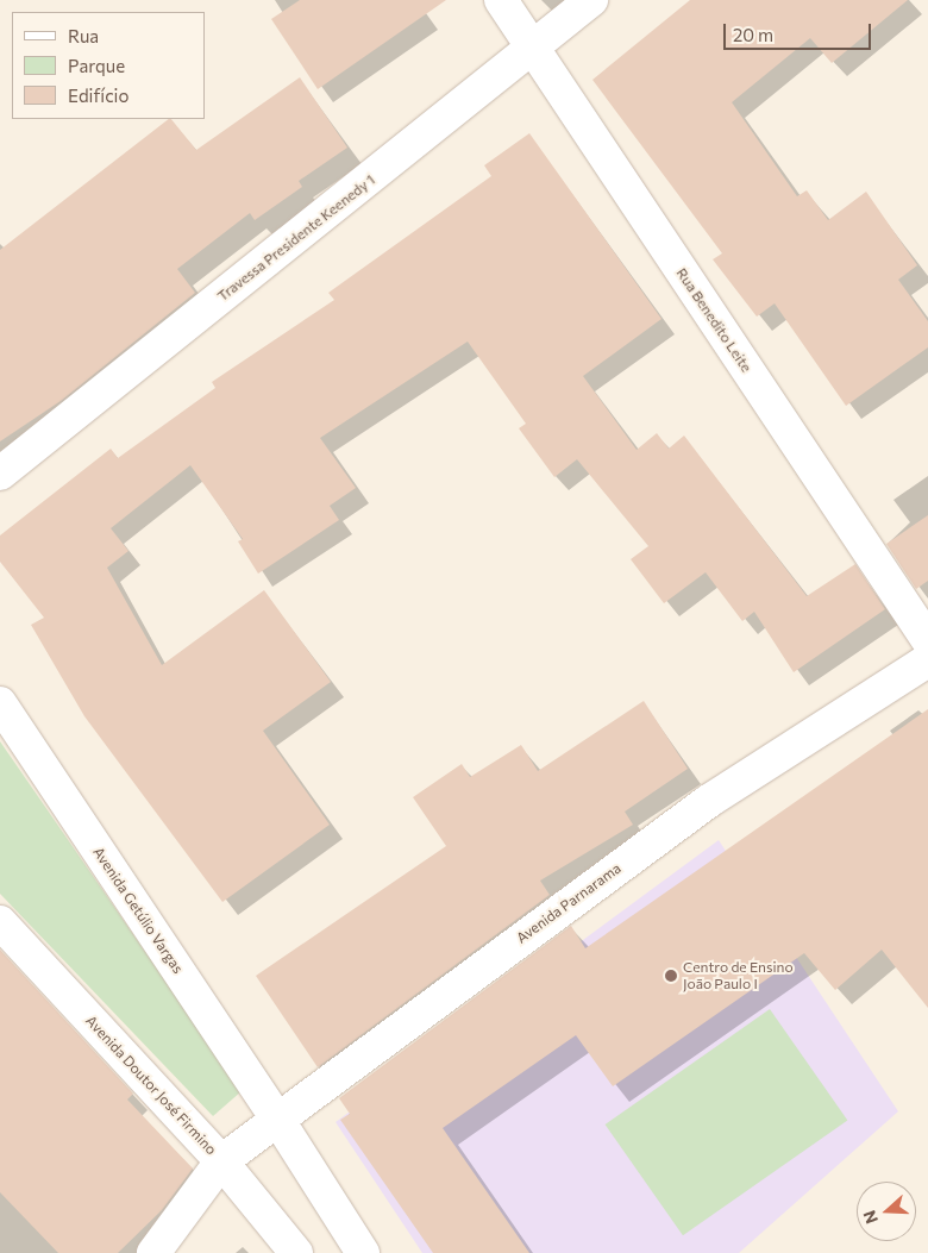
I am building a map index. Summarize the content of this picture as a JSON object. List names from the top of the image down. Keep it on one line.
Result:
{"streets":{"street":["Travessa Presidente Keenedy 1","Rua Benedito Leite","Avenida Parnarama","Avenida Getúlio Vargas","Avenida Doutor José Firmino"]},"crossings":[["Travessa Presidente Keenedy 1","Rua Benedito Leite"],["Avenida Parnarama","Avenida Getúlio Vargas"],["Avenida Parnarama","Avenida Doutor José Firmino"]],"places":["Centro de Ensino João Paulo I"],"legend":["Rua","Parque","Edifício"],"scale_bar":"20 m","north":"left"}
